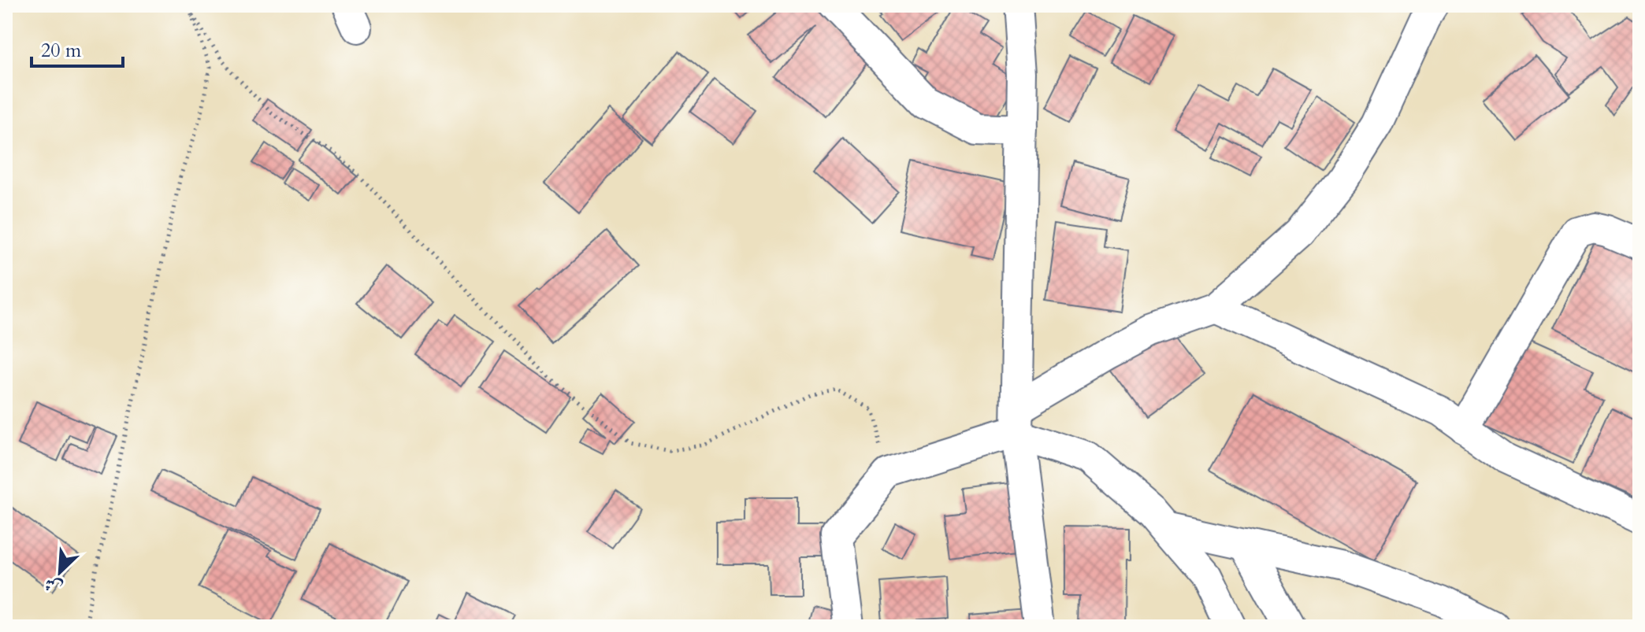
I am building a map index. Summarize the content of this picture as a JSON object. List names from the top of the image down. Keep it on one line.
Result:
{"scale_bar":"20 m","north":"bottom left"}
